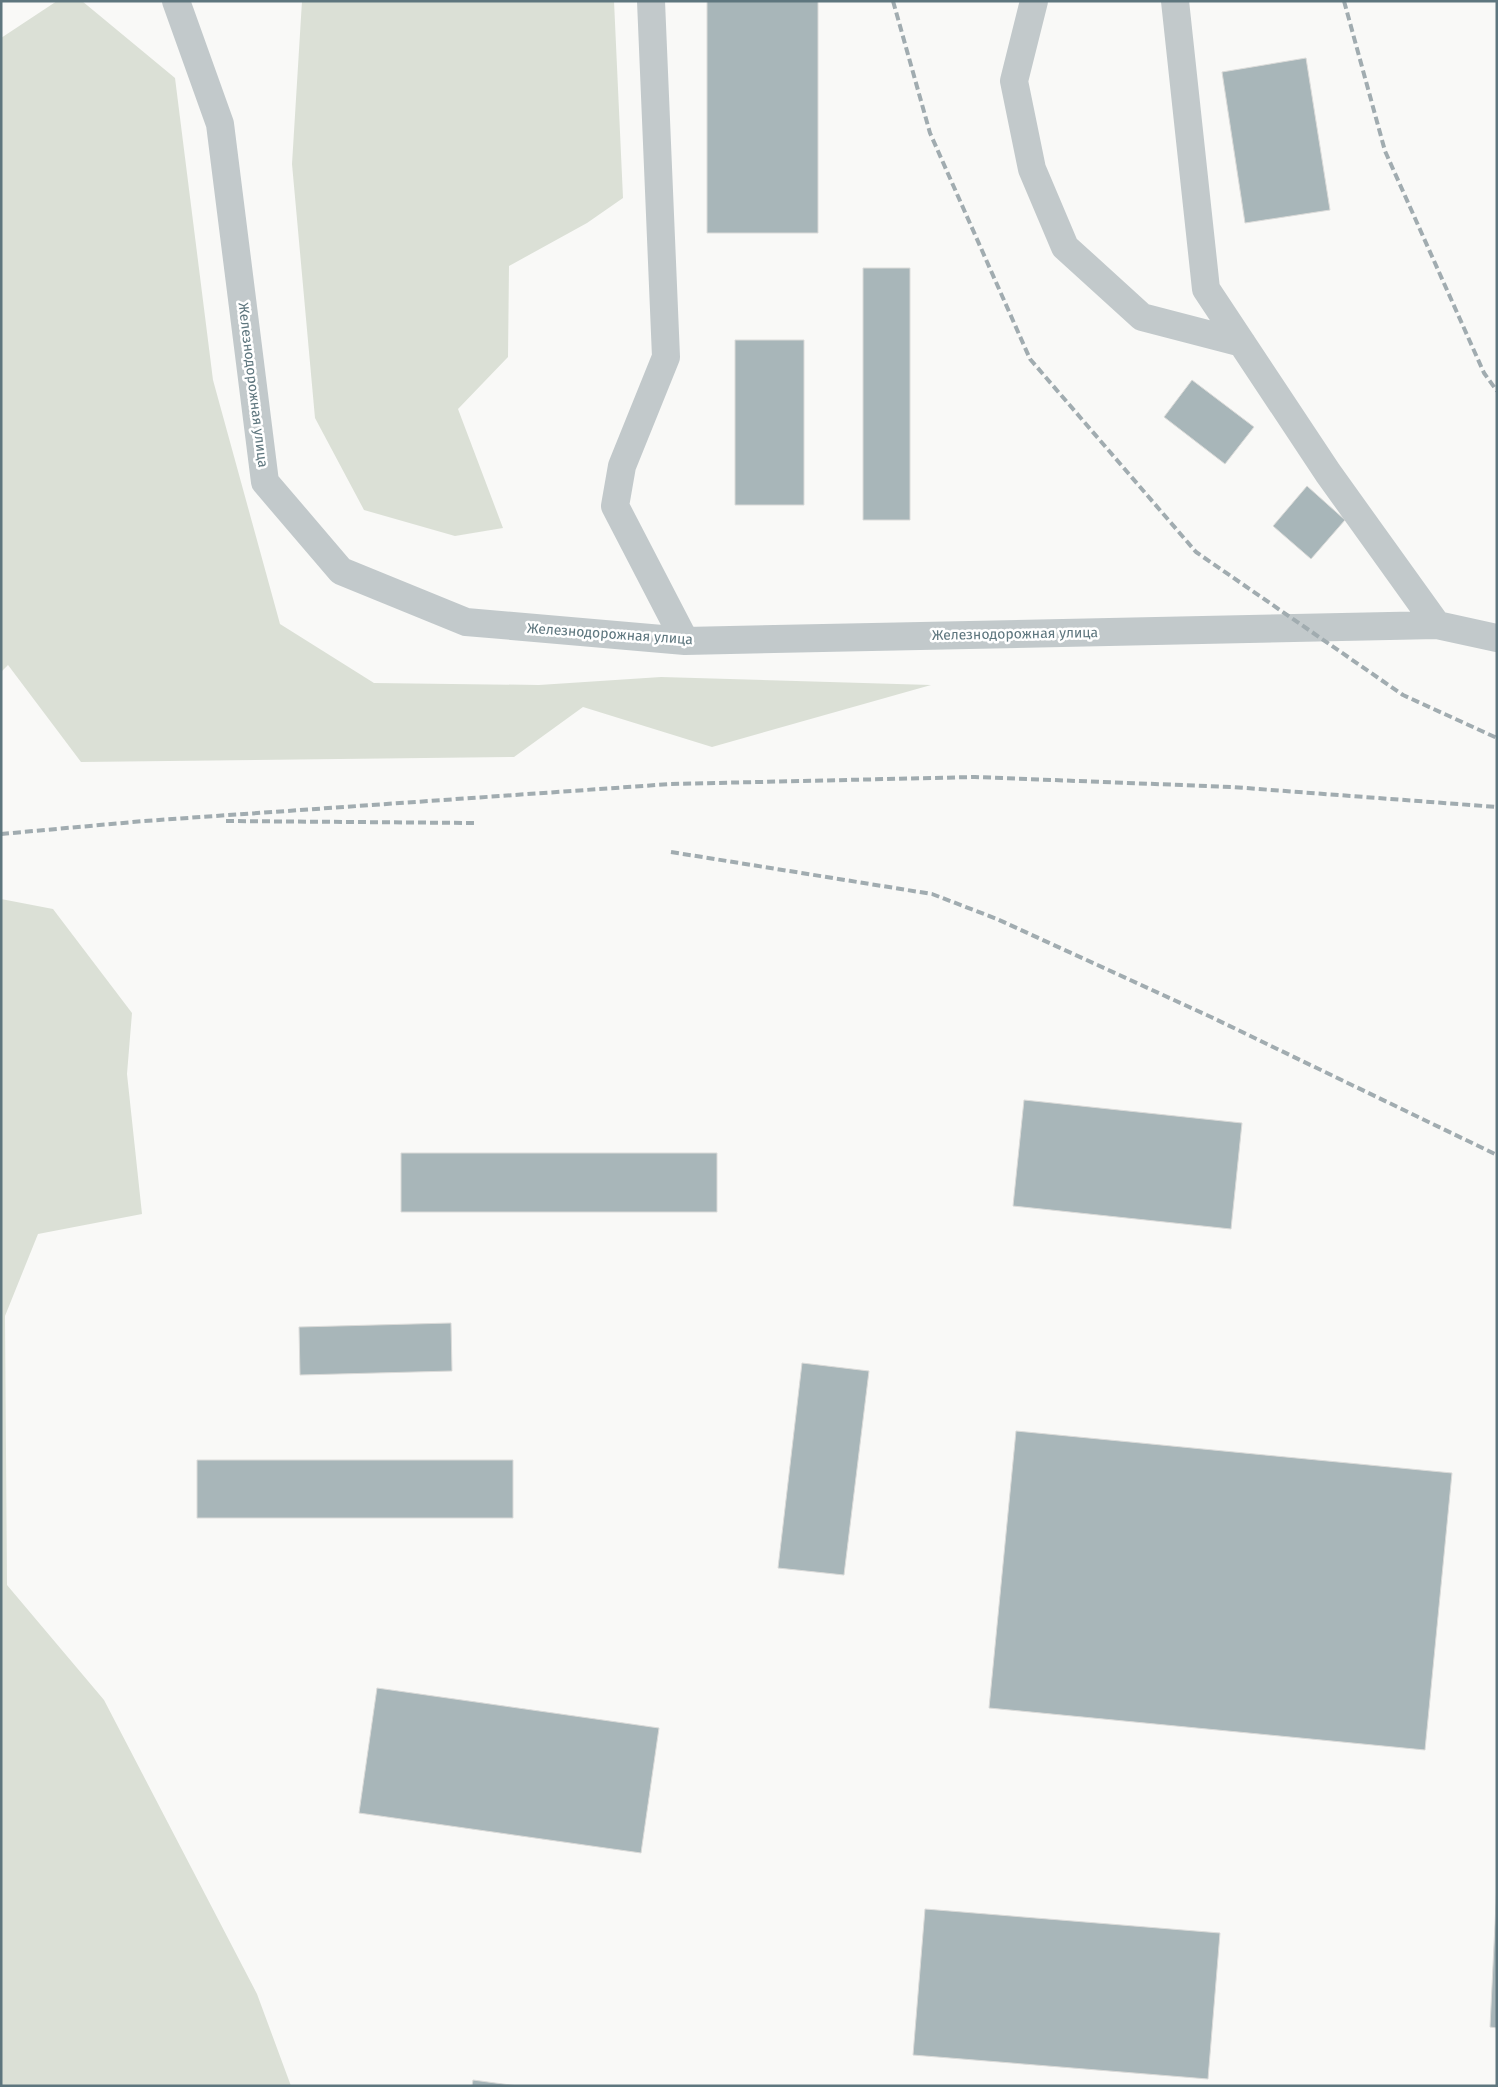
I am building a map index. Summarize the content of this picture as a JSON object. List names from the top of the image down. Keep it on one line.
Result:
{"streets":{"street":["Железнодорожная улица"]}}
